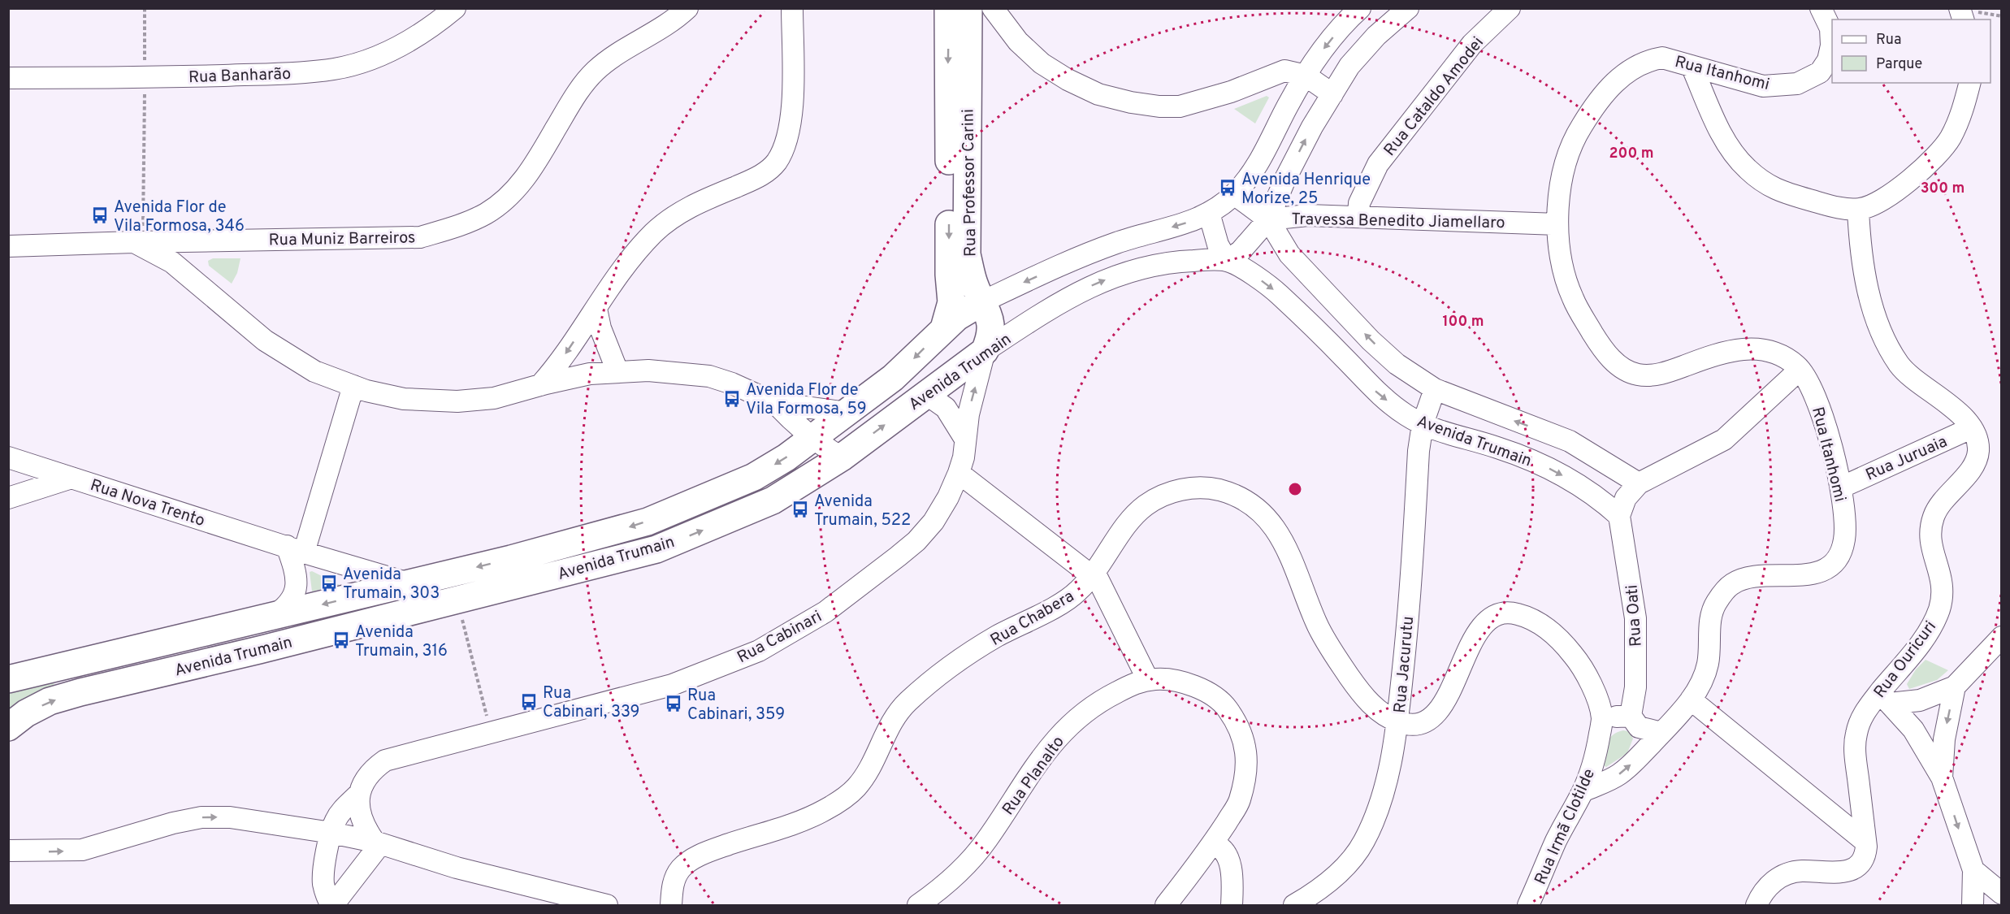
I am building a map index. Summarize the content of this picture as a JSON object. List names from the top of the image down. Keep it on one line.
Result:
{"streets":{"main road":["Rua Professor Carini","Avenida Trumain"],"street":["Rua Itanhomi","Rua Banharão","Rua Cataldo Amodei","Travessa Benedito Jiamellaro","Rua Muniz Barreiros","Rua Juruaia","Rua Nova Trento","Rua Oati","Rua Chabera","Rua Cabinari","Rua Ouricuri","Rua Jacurutu","Rua Planalto","Rua Irmã Clotilde"]},"crossings":[["Rua Itanhomi","Travessa Benedito Jiamellaro"],["Rua Itanhomi","Rua Juruaia"],["Rua Itanhomi","Rua Irmã Clotilde"],["Rua Cataldo Amodei","Travessa Benedito Jiamellaro"],["Rua Professor Carini","Avenida Trumain"],["Rua Professor Carini","Rua Cabinari"],["Travessa Benedito Jiamellaro","Avenida Trumain"],["Avenida Trumain","Rua Nova Trento"],["Avenida Trumain","Rua Oati"],["Avenida Trumain","Rua Cabinari"],["Avenida Trumain","Rua Jacurutu"],["Rua Juruaia","Rua Ouricuri"],["Rua Chabera","Rua Jacurutu"],["Rua Chabera","Rua Irmã Clotilde"],["Rua Jacurutu","Rua Irmã Clotilde"]],"places":{"bus stop":["Avenida Henrique Morize, 25","Avenida Flor de Vila Formosa, 346","Avenida Flor de Vila Formosa, 59","Avenida Trumain, 522","Avenida Trumain, 303","Avenida Trumain, 316","Rua Cabinari, 339","Rua Cabinari, 359"]},"legend":["Rua","Parque"],"rings":["200 m","300 m","100 m"]}
